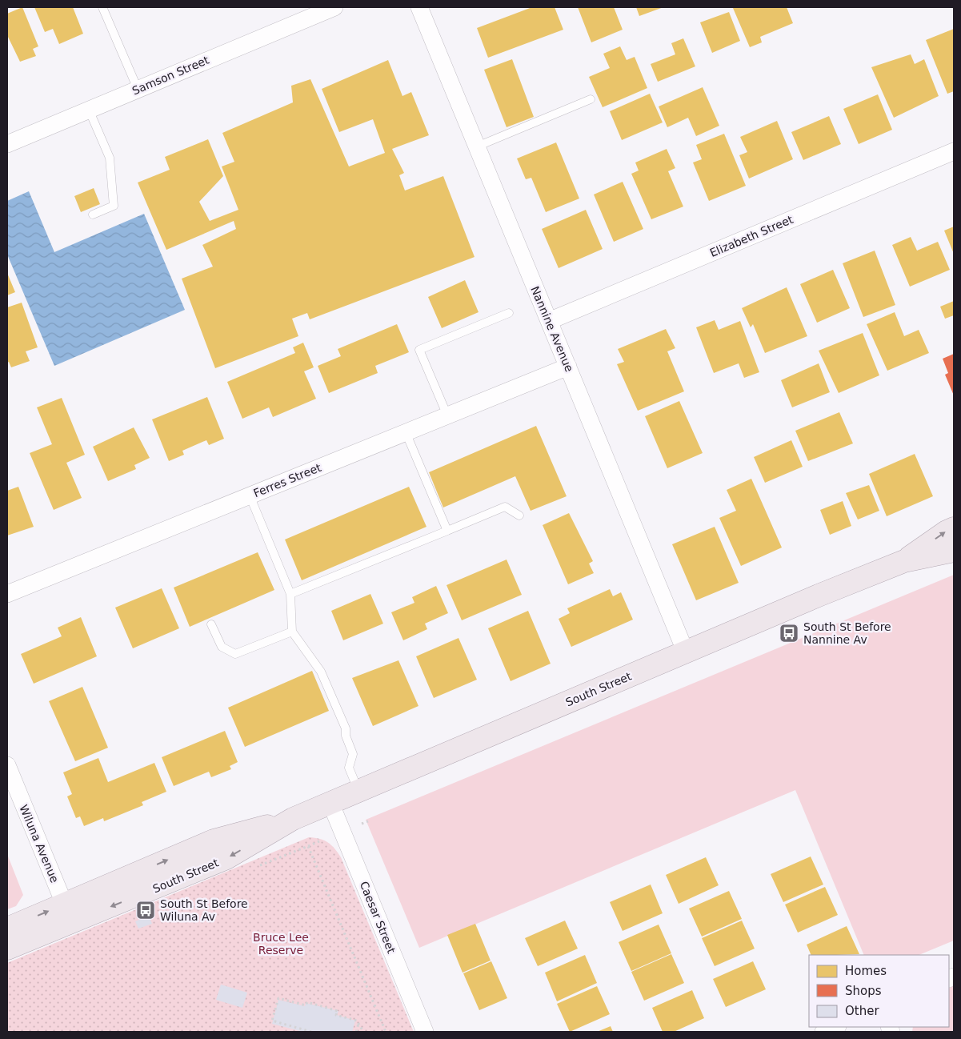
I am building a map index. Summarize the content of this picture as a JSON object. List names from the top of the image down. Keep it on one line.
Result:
{"streets":{"main road":["South Street"],"street":["Samson Street","Elizabeth Street","Nannine Avenue","Ferres Street","Wiluna Avenue","Caesar Street"]},"crossings":[["Elizabeth Street","Nannine Avenue"],["Nannine Avenue","Ferres Street"],["Nannine Avenue","South Street"],["South Street","Wiluna Avenue"],["South Street","Caesar Street"]],"parks":["Bruce Lee Reserve"],"places":{"bus stop":["South St Before Nannine Av","South St Before Wiluna Av"]},"legend":["Homes","Shops","Other"]}
